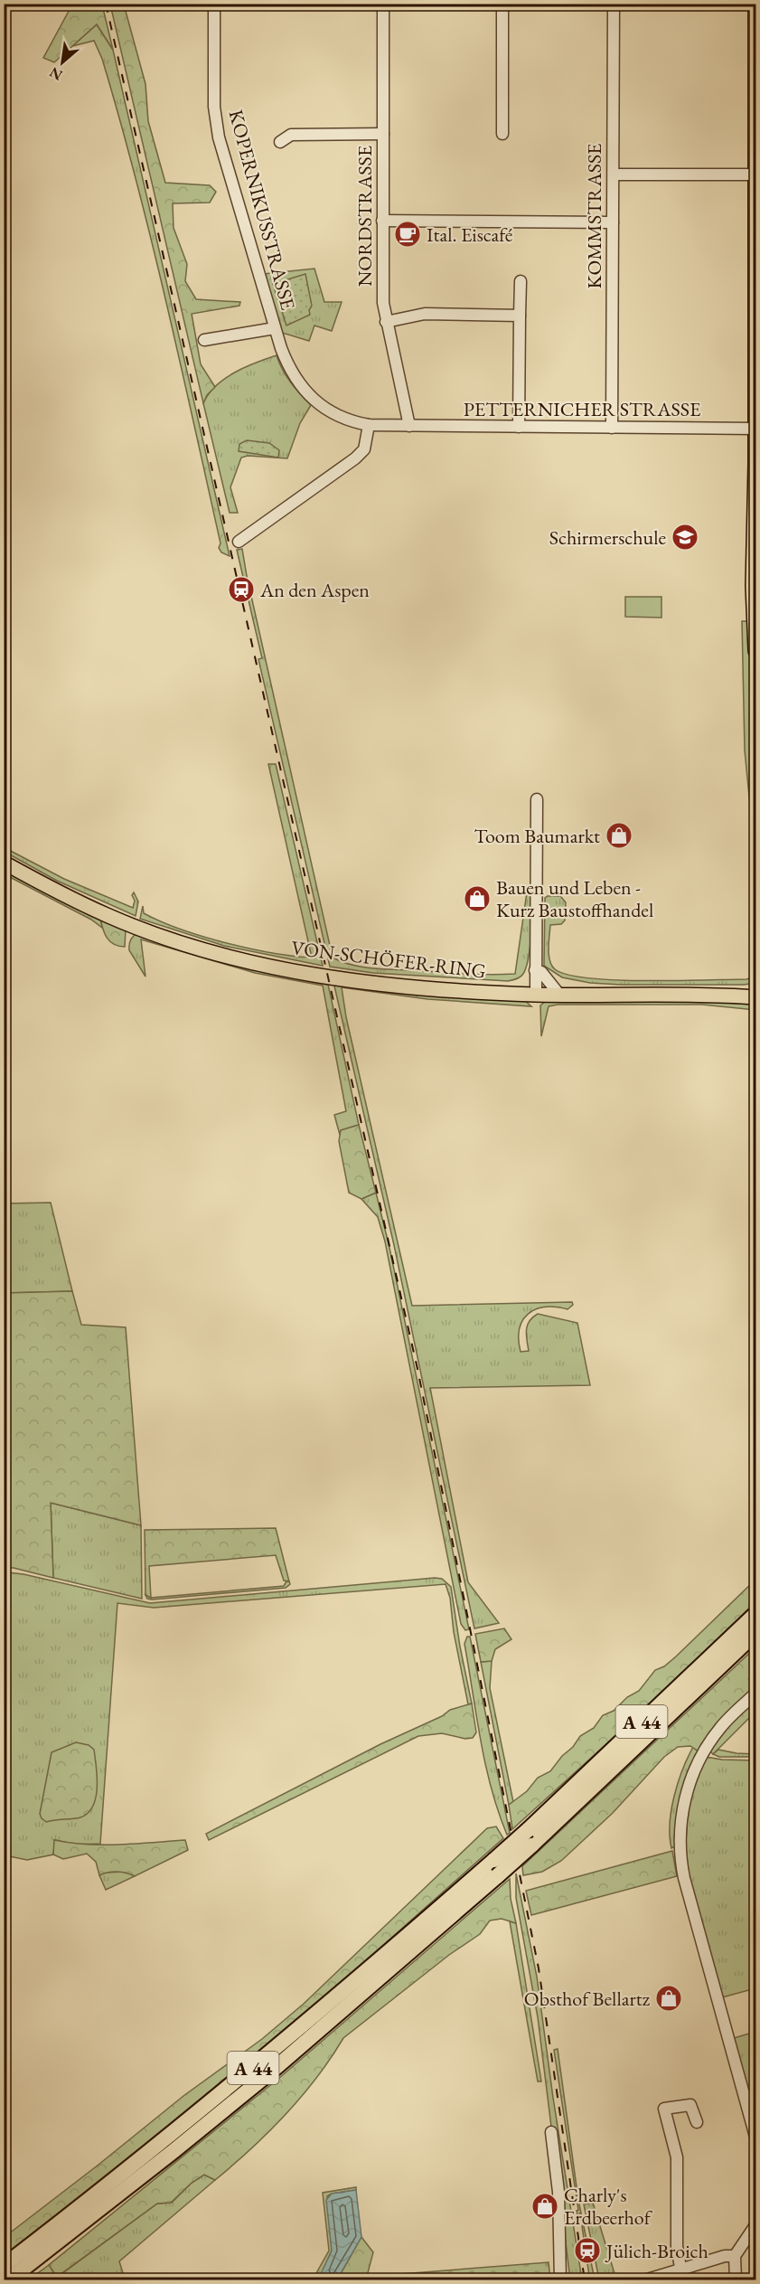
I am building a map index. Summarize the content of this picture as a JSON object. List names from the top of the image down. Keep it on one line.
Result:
{"streets":{"highway":["A 44"],"main road":["VON-SCHÖFER-RING"],"street":["KOPERNIKUSSTRASSE","NORDSTRASSE","KOMMSTRASSE","PETTERNICHER STRASSE"]},"crossings":[["KOPERNIKUSSTRASSE","NORDSTRASSE"],["KOPERNIKUSSTRASSE","PETTERNICHER STRASSE"],["NORDSTRASSE","PETTERNICHER STRASSE"],["KOMMSTRASSE","PETTERNICHER STRASSE"]],"places":{"cafe":["Ital. Eiscafé"],"school or university":["Schirmerschule"],"station":["An den Aspen","Jülich-Broich"],"shop":["Toom Baumarkt","Bauen und Leben - Kurz Baustoffhandel","Obsthof Bellartz","Charly's Erdbeerhof"]},"north":"bottom left"}
